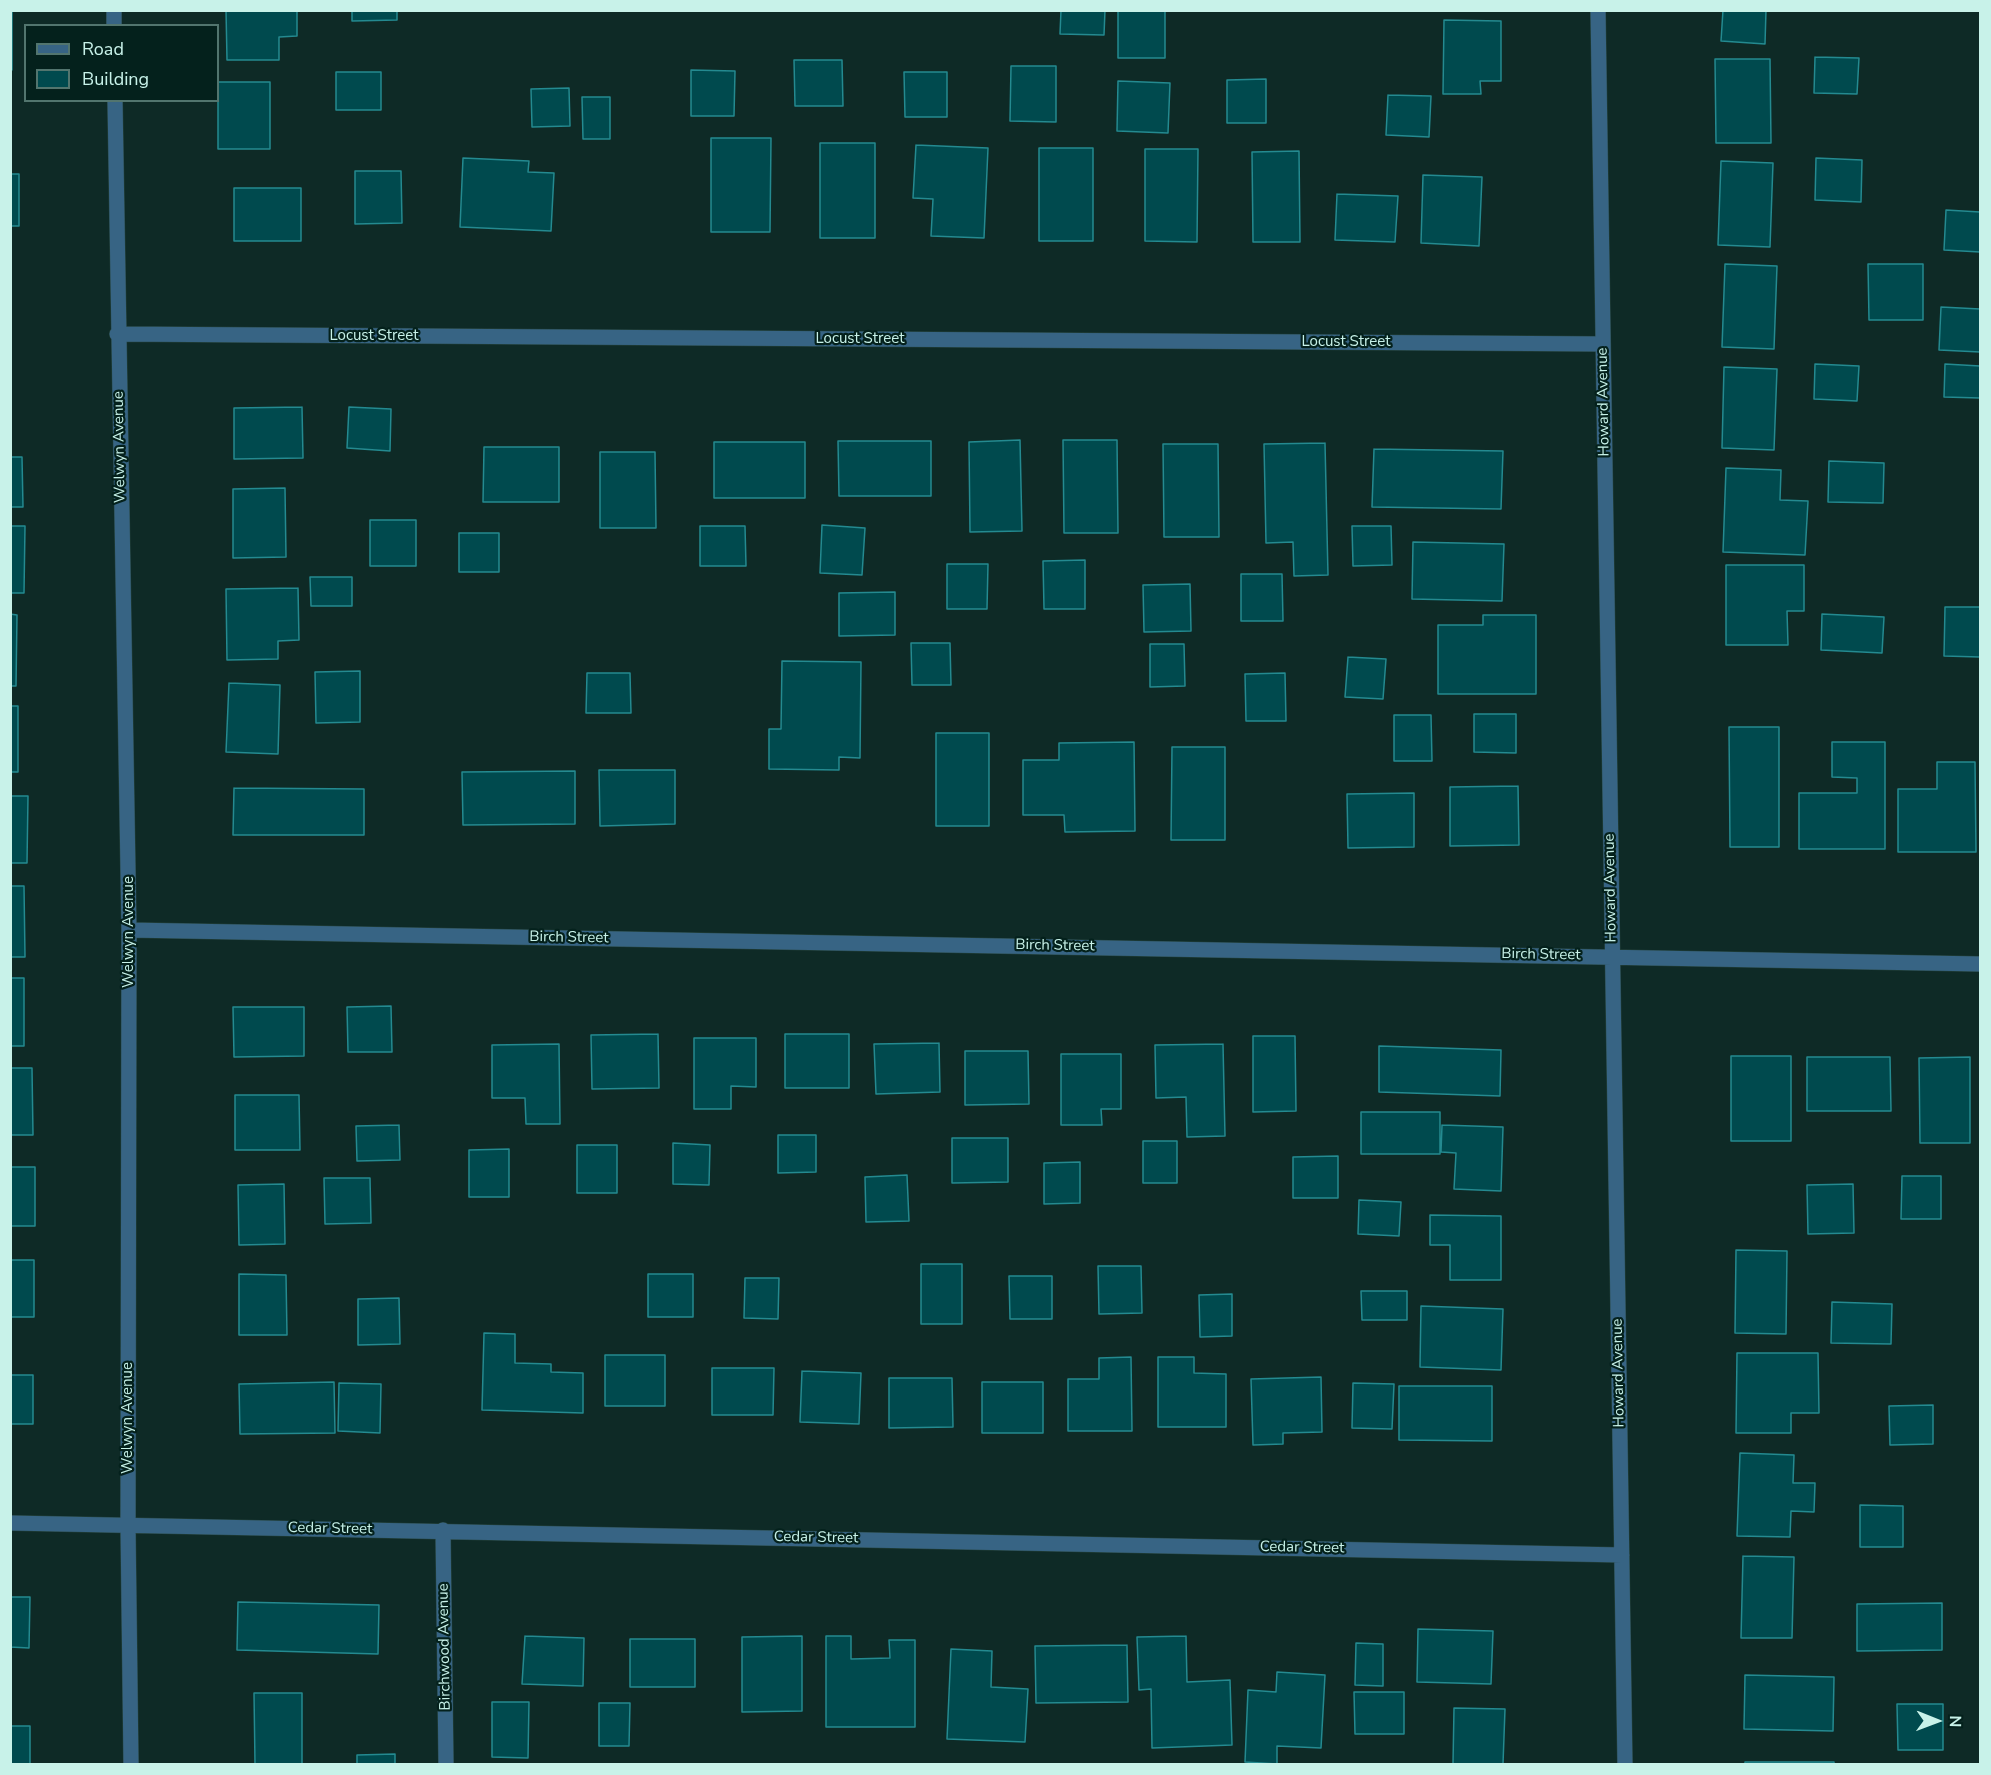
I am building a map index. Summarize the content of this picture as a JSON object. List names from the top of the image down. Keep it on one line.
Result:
{"streets":{"street":["Locust Street","Howard Avenue","Welwyn Avenue","Birch Street","Cedar Street","Birchwood Avenue"]},"crossings":[["Locust Street","Howard Avenue"],["Locust Street","Welwyn Avenue"],["Howard Avenue","Birch Street"],["Howard Avenue","Cedar Street"],["Welwyn Avenue","Birch Street"],["Welwyn Avenue","Cedar Street"],["Cedar Street","Birchwood Avenue"]],"legend":["Road","Building"],"north":"right"}
